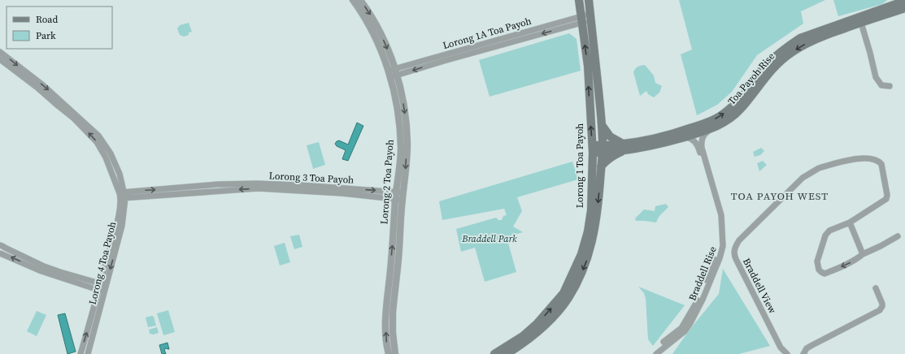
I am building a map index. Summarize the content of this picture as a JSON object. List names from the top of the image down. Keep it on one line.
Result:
{"streets":{"main road":["Toa Payoh Rise","Lorong 1 Toa Payoh"],"street":["Lorong 1A Toa Payoh","Lorong 3 Toa Payoh","Lorong 2 Toa Payoh","Lorong 4 Toa Payoh","Braddell Rise","Braddell View"]},"crossings":[["Lorong 1A Toa Payoh","Lorong 1 Toa Payoh"],["Lorong 1A Toa Payoh","Lorong 2 Toa Payoh"],["Toa Payoh Rise","Lorong 1 Toa Payoh"],["Toa Payoh Rise","Braddell Rise"],["Lorong 3 Toa Payoh","Lorong 2 Toa Payoh"],["Lorong 3 Toa Payoh","Lorong 4 Toa Payoh"]],"districts":["TOA PAYOH WEST"],"parks":["Braddell Park"],"legend":["Road","Park"]}
